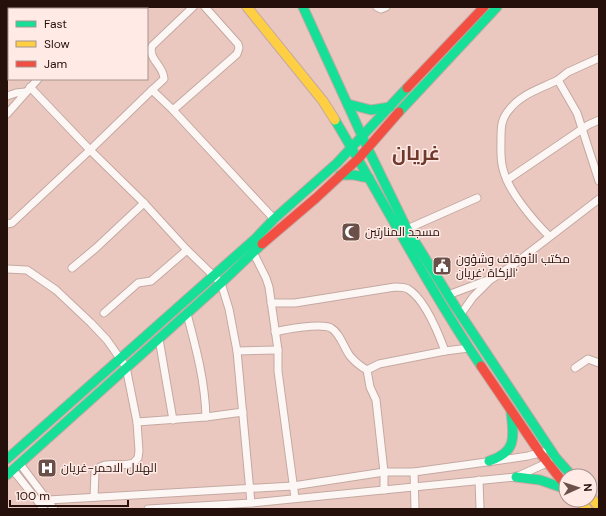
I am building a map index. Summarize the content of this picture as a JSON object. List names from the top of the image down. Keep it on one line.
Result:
{"districts":["غريان"],"places":{"mosque":["مسجد المنارتين"],"public building":["مكتب الأوقاف وشؤون الزكاة 'غريان'"],"hospital":["الهلال الاحمر-غريان"]},"legend":["Fast","Slow","Jam"],"scale_bar":"100 m","north":"right"}
